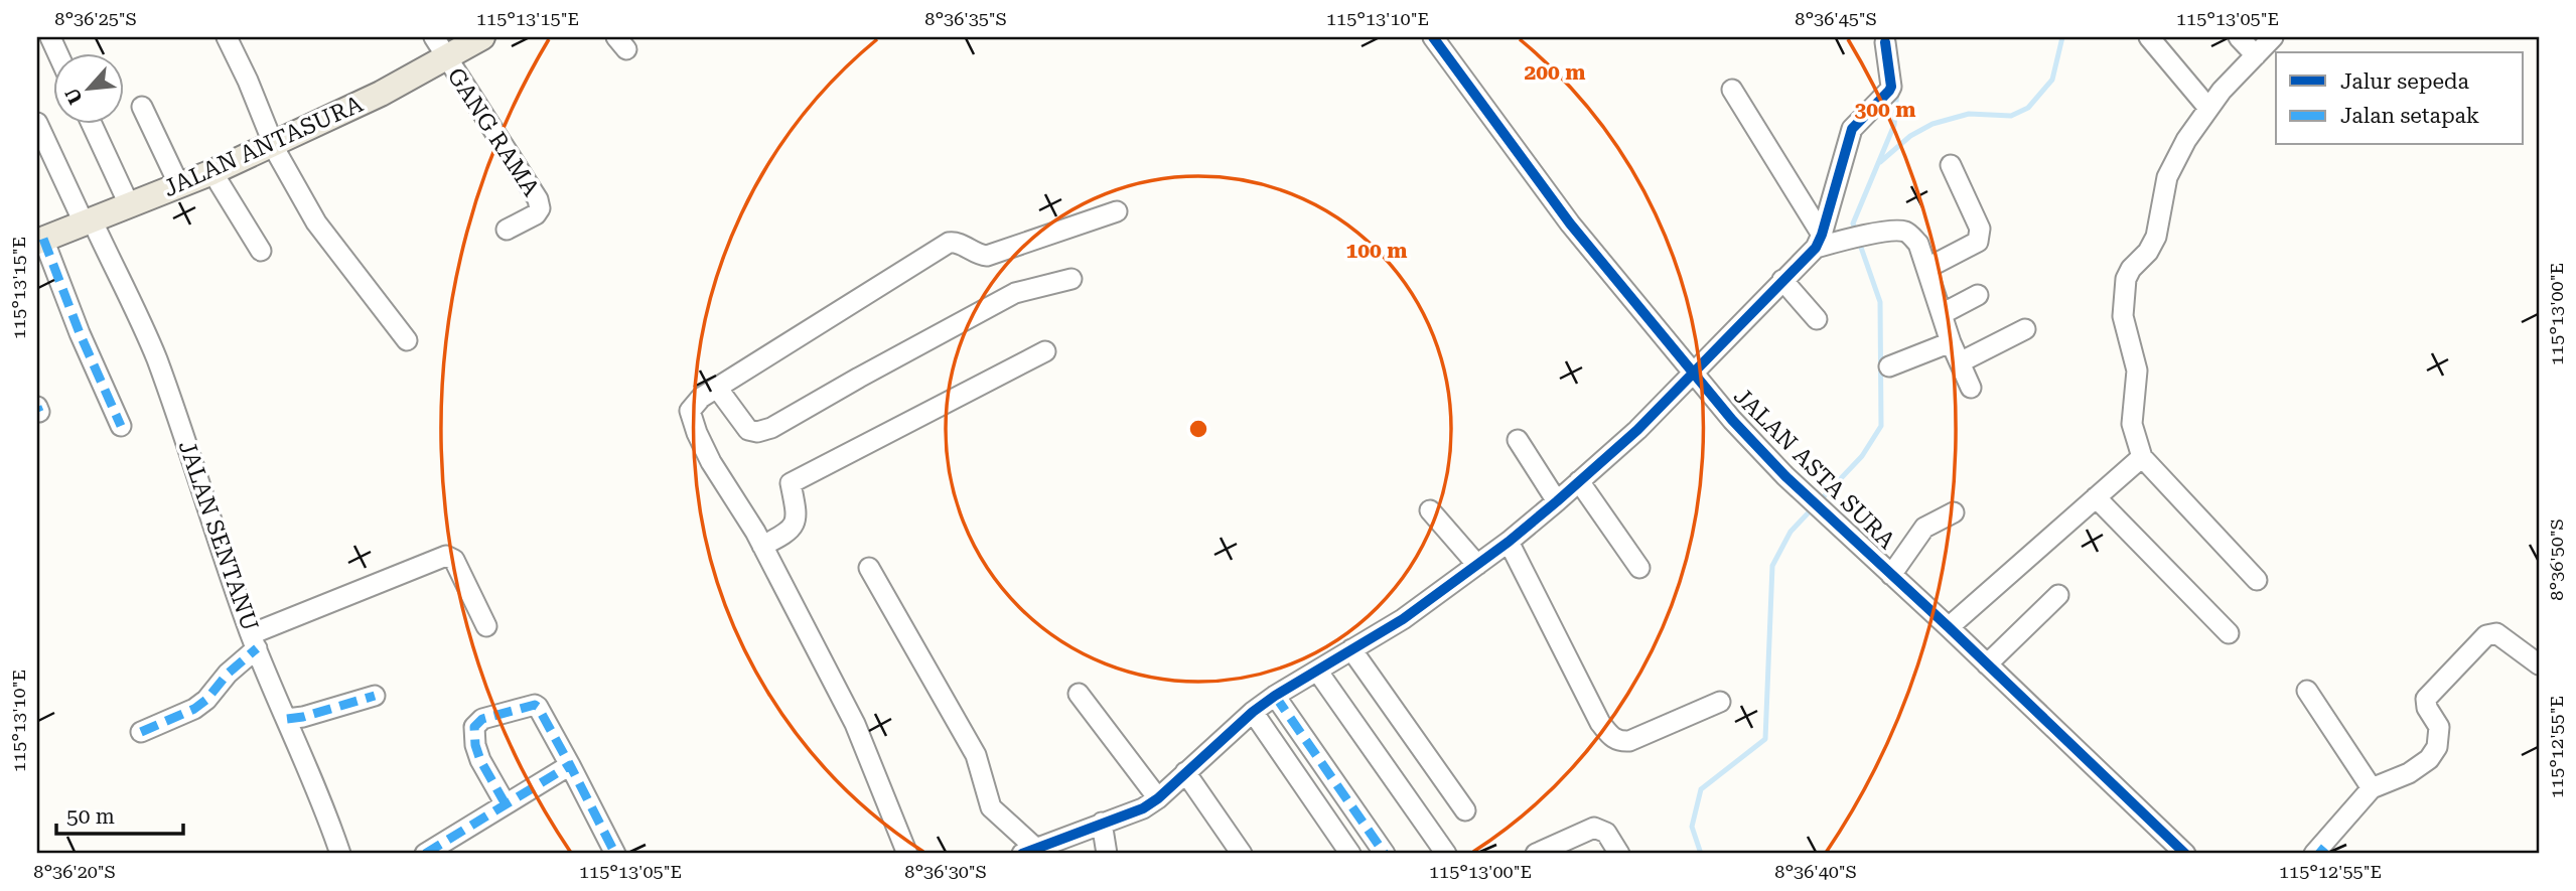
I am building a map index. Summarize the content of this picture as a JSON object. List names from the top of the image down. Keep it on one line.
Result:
{"streets":{"main road":["JALAN ANTASURA"],"street":["GANG RAMA","JALAN ASTA SURA","JALAN SENTANU"]},"crossings":[["GANG RAMA","JALAN ANTASURA"],["JALAN ANTASURA","JALAN SENTANU"]],"legend":["Jalur sepeda","Jalan setapak"],"scale_bar":"50 m","north":"bottom left","coordinates":["8°36'25\"S","115°13'15\"E","8°36'35\"S","115°13'10\"E","8°36'45\"S","115°13'05\"E","115°13'00\"E","8°36'50\"S","115°12'55\"E","8°36'20\"S","8°36'30\"S","8°36'40\"S"],"rings":["200 m","300 m","100 m"]}
